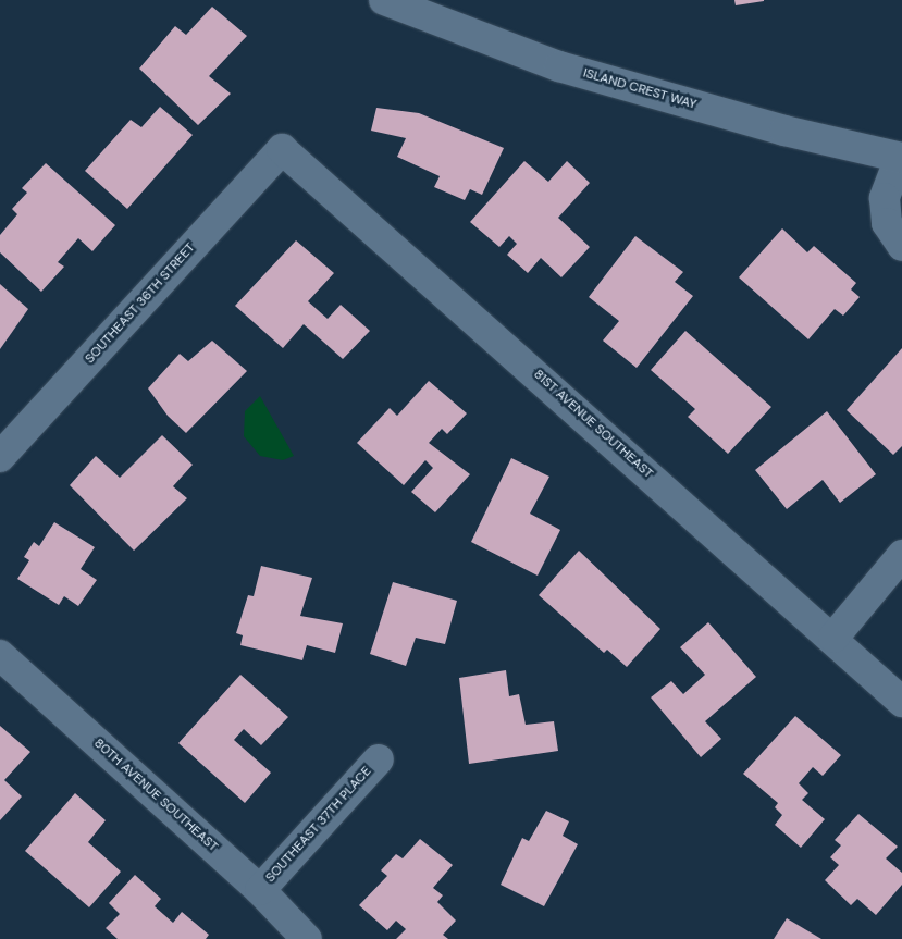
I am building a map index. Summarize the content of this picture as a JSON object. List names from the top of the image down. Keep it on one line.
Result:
{"streets":{"street":["ISLAND CREST WAY","SOUTHEAST 36TH STREET","81ST AVENUE SOUTHEAST","80TH AVENUE SOUTHEAST","SOUTHEAST 37TH PLACE"]},"crossings":[["SOUTHEAST 36TH STREET","81ST AVENUE SOUTHEAST"],["80TH AVENUE SOUTHEAST","SOUTHEAST 37TH PLACE"]]}
